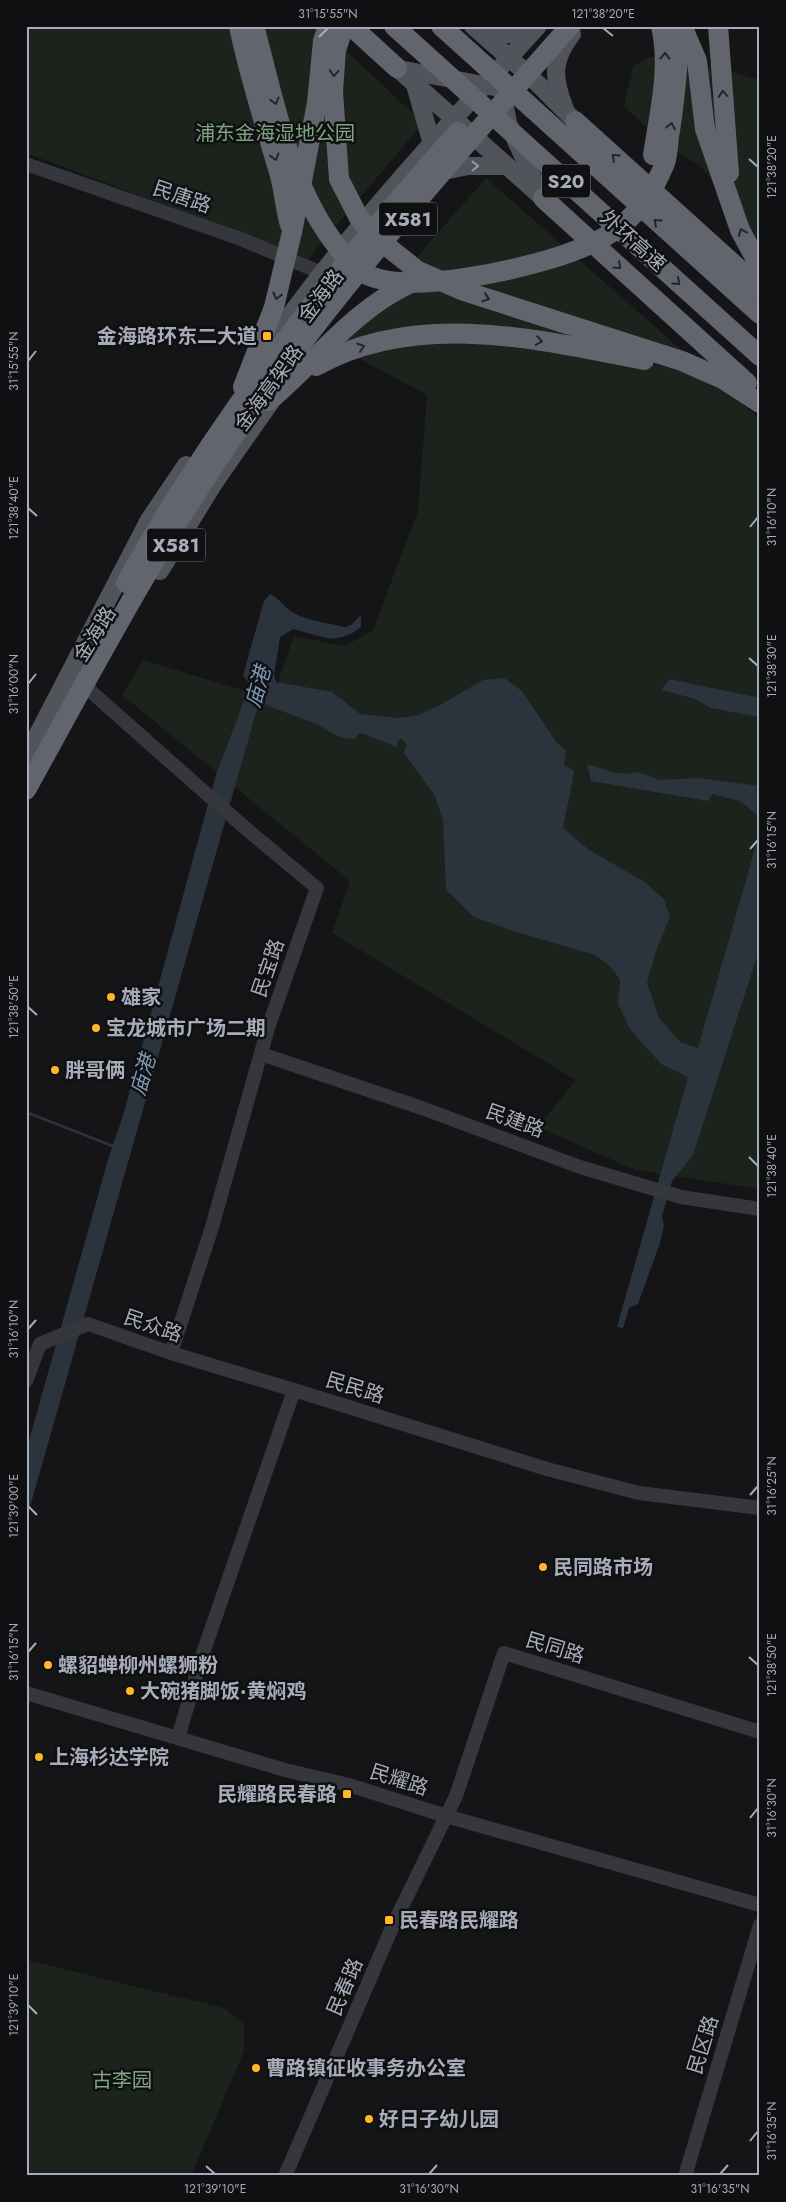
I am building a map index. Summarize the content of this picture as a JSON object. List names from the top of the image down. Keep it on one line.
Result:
{"streets":{"highway":["S20","外环高速","金海高架路"],"main road":["X581","金海路"],"street":["民唐路","民宝路","民建路","民众路","民民路","民同路","民耀路","民春路","民区路"]},"crossings":[["民唐路","金海路"],["金海路","金海高架路"],["金海路","民宝路"],["民宝路","民建路"],["民宝路","民众路"],["民众路","民民路"],["民民路","民耀路"],["民同路","民耀路"],["民同路","民春路"],["民耀路","民春路"]],"water":["庙港"],"parks":["浦东金海湿地公园","古李园"],"places":{"transit":["金海路环东二大道","民耀路民春路","民春路民耀路"],"other":["雄家","宝龙城市广场二期","胖哥俩","民同路市场","螺貂蝉柳州螺狮粉","大碗猪脚饭·黄焖鸡","上海杉达学院","曹路镇征收事务办公室","好日子幼儿园"]},"coordinates":["31°15'55\"N","121°38'20\"E","121°38'40\"E","31°16'10\"N","121°38'30\"E","31°16'00\"N","31°16'15\"N","121°38'50\"E","31°16'25\"N","121°39'00\"E","31°16'30\"N","121°39'10\"E","31°16'35\"N"]}
